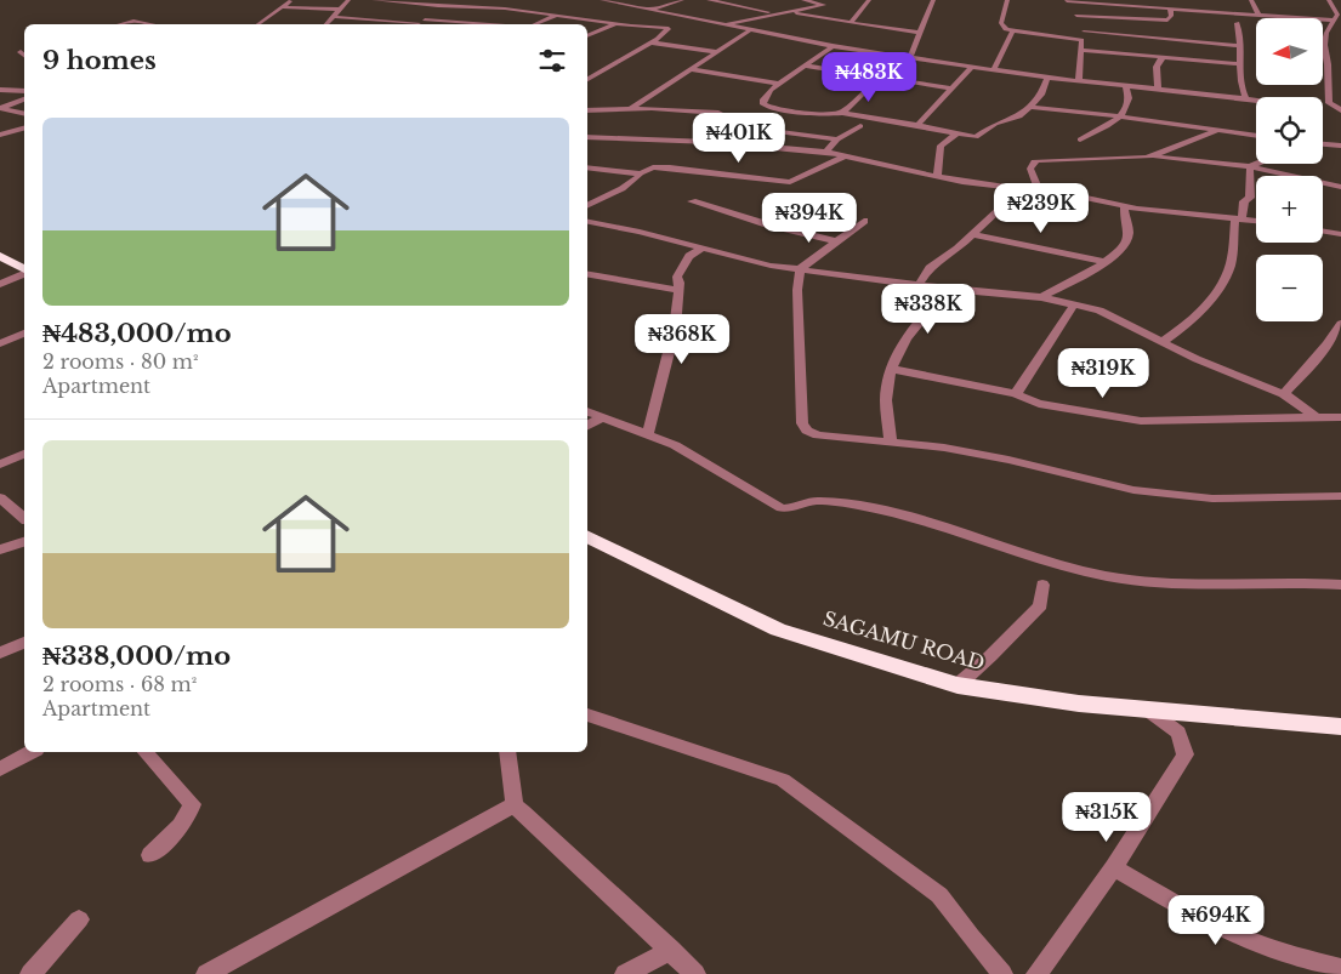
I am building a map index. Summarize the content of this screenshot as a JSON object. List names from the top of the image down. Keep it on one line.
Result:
{"streets":{"highway":["SAGAMU ROAD"]},"north":"left","page":{"map_buttons":["+","−"],"heading":"9 homes","price":["₦483K","₦401K","₦239K","₦394K","₦338K","₦368K","₦319K","₦315K","₦694K"],"list":[{"name":"₦483,000/mo","note":"2 rooms · 80 m² · Apartment"},{"name":"₦338,000/mo","note":"2 rooms · 68 m² · Apartment"}]}}
